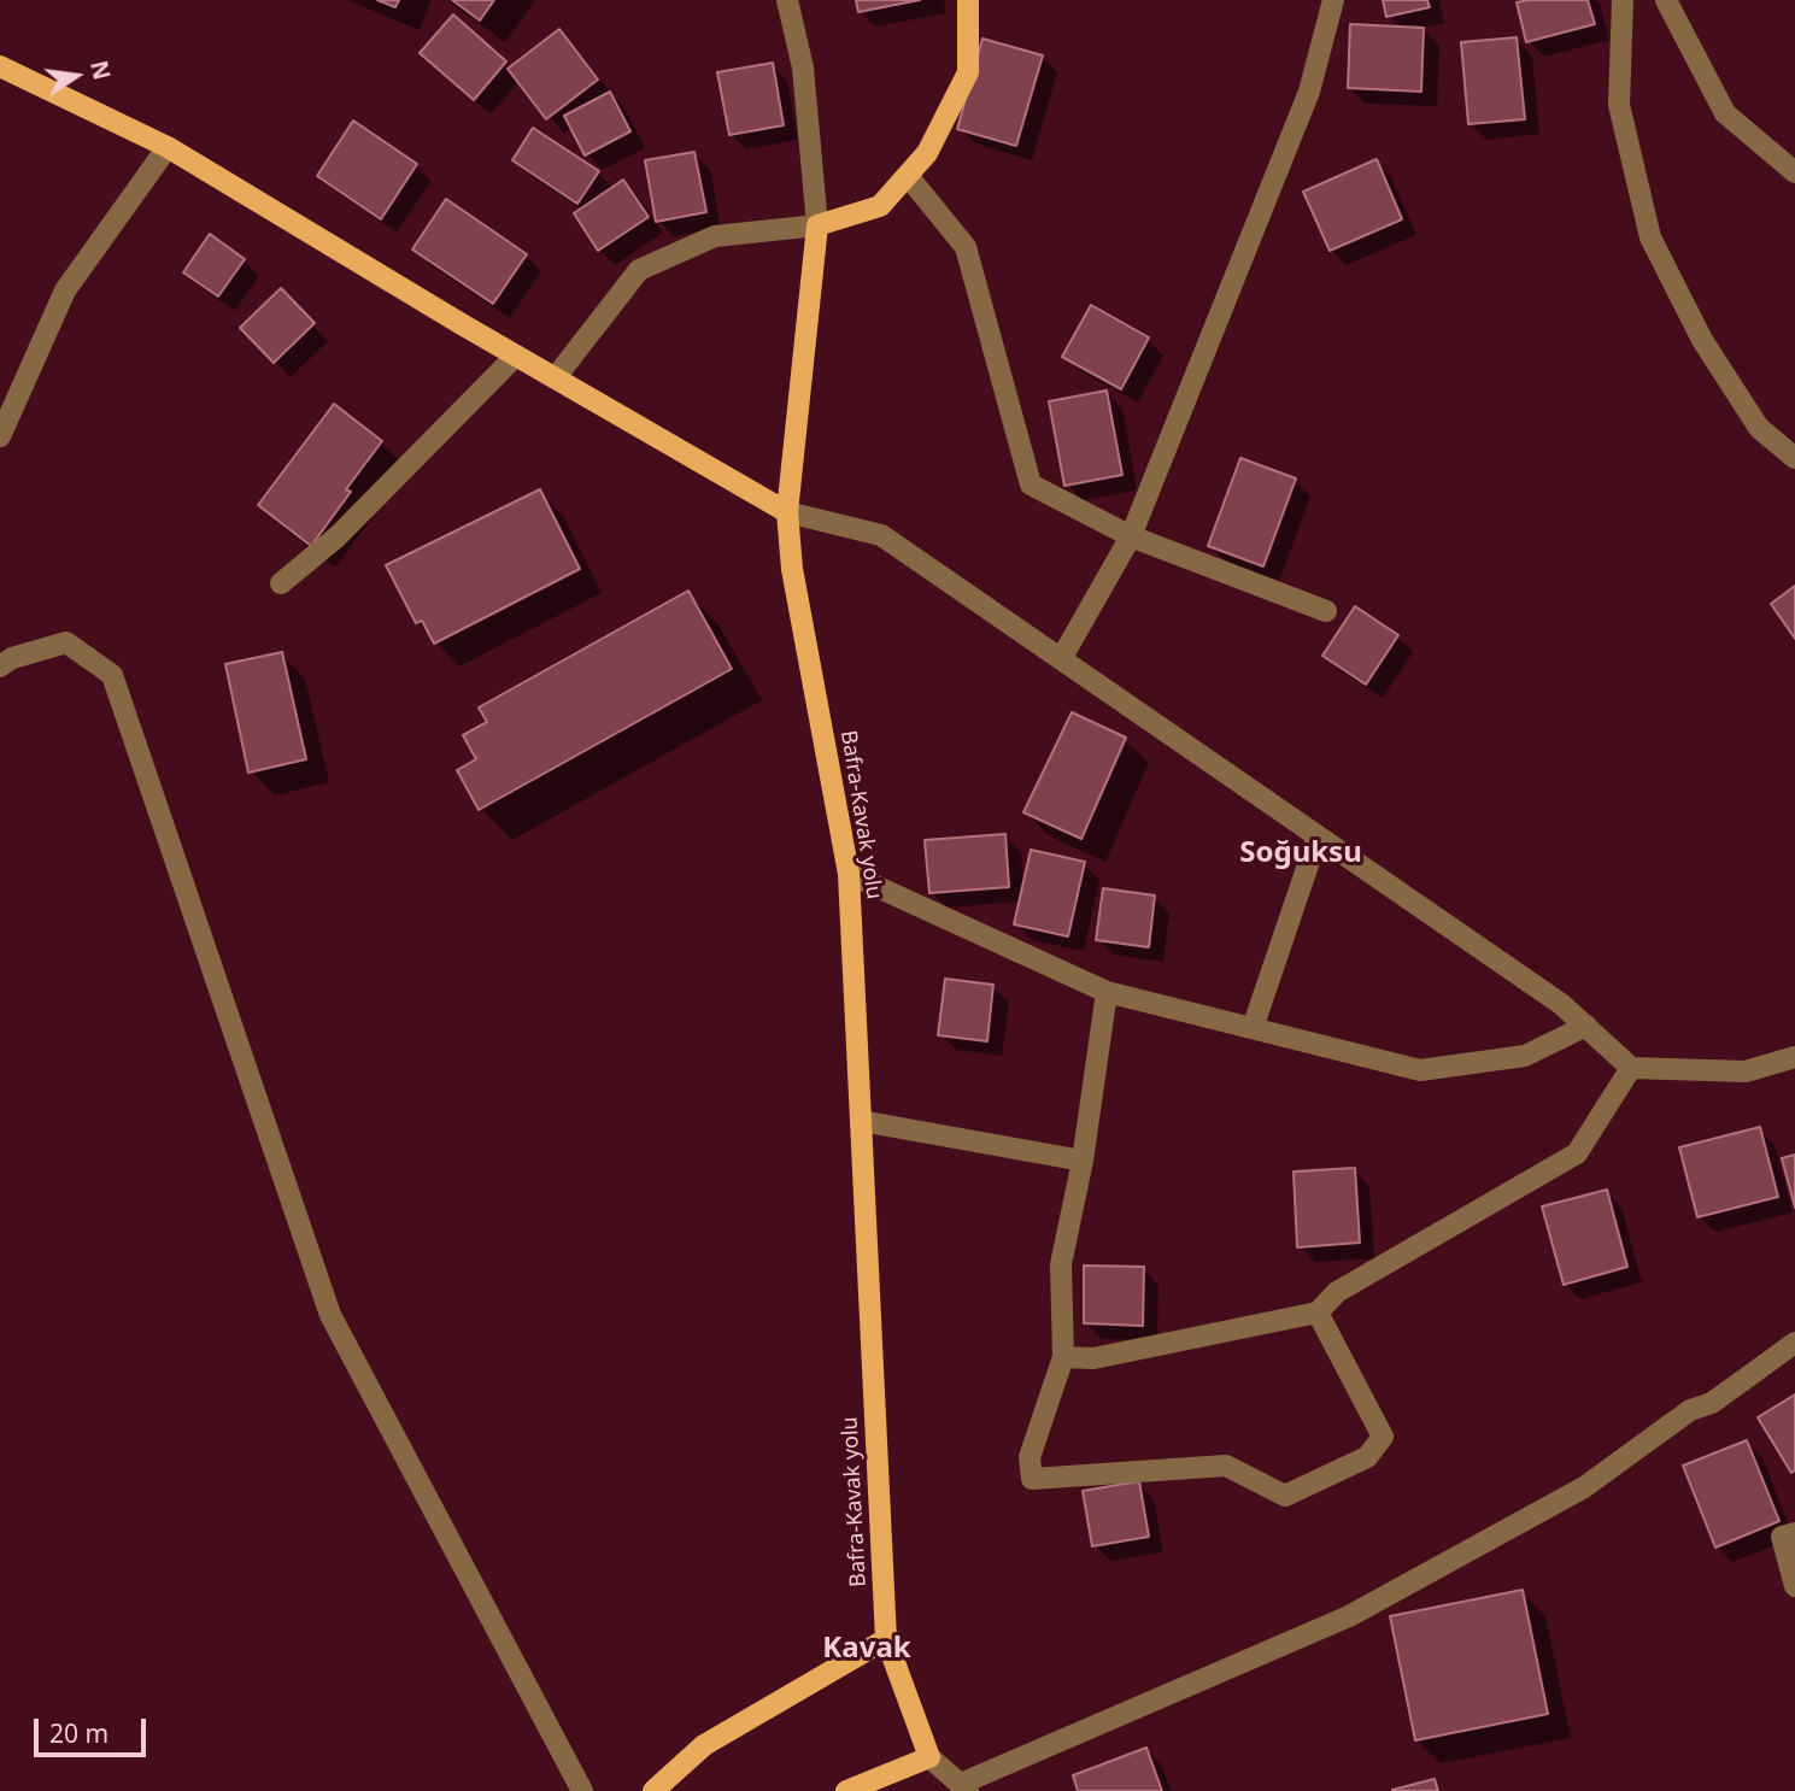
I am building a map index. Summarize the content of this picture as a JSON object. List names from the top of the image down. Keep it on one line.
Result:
{"streets":{"main road":["Bafra-Kavak yolu"]},"districts":["Soğuksu","Kavak"],"scale_bar":"20 m","north":"right"}
